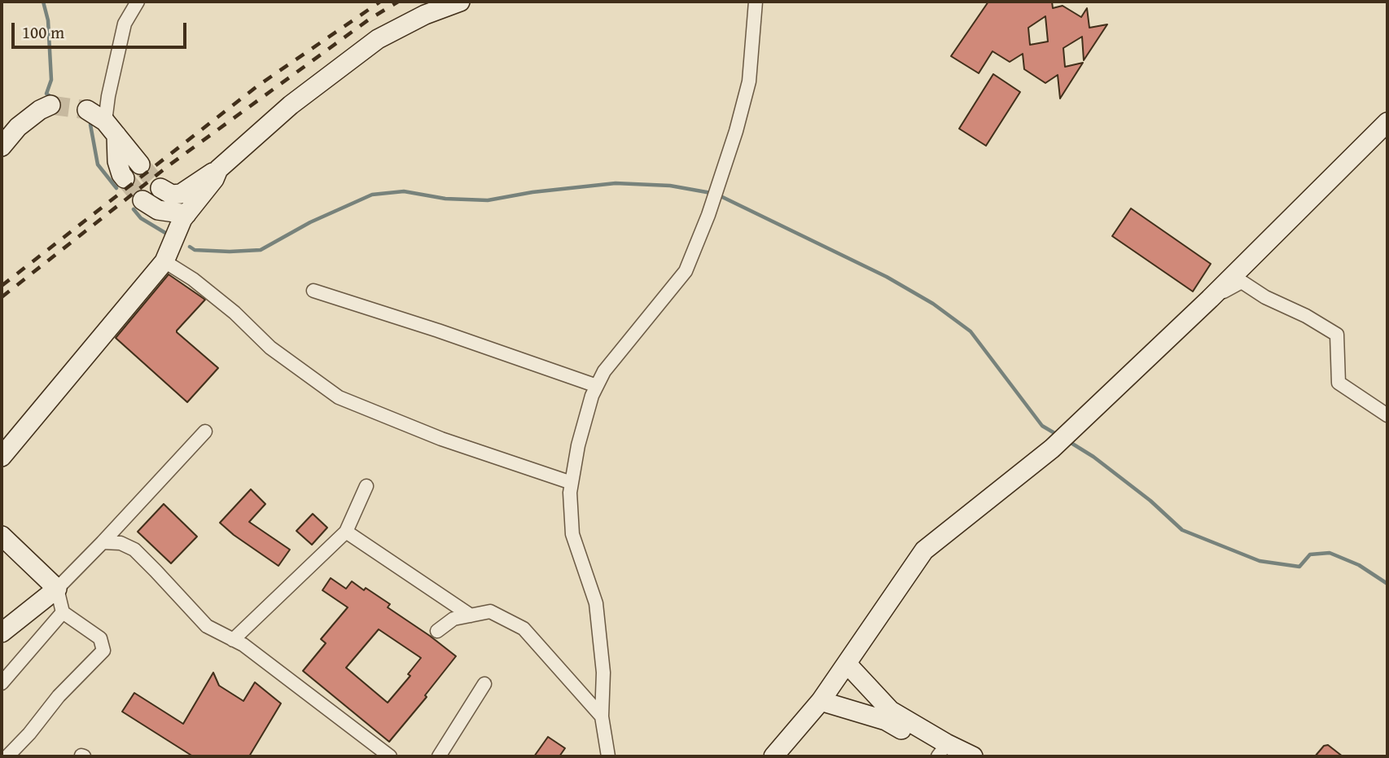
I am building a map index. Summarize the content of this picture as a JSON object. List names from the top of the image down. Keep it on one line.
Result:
{"scale_bar":"100 m"}
